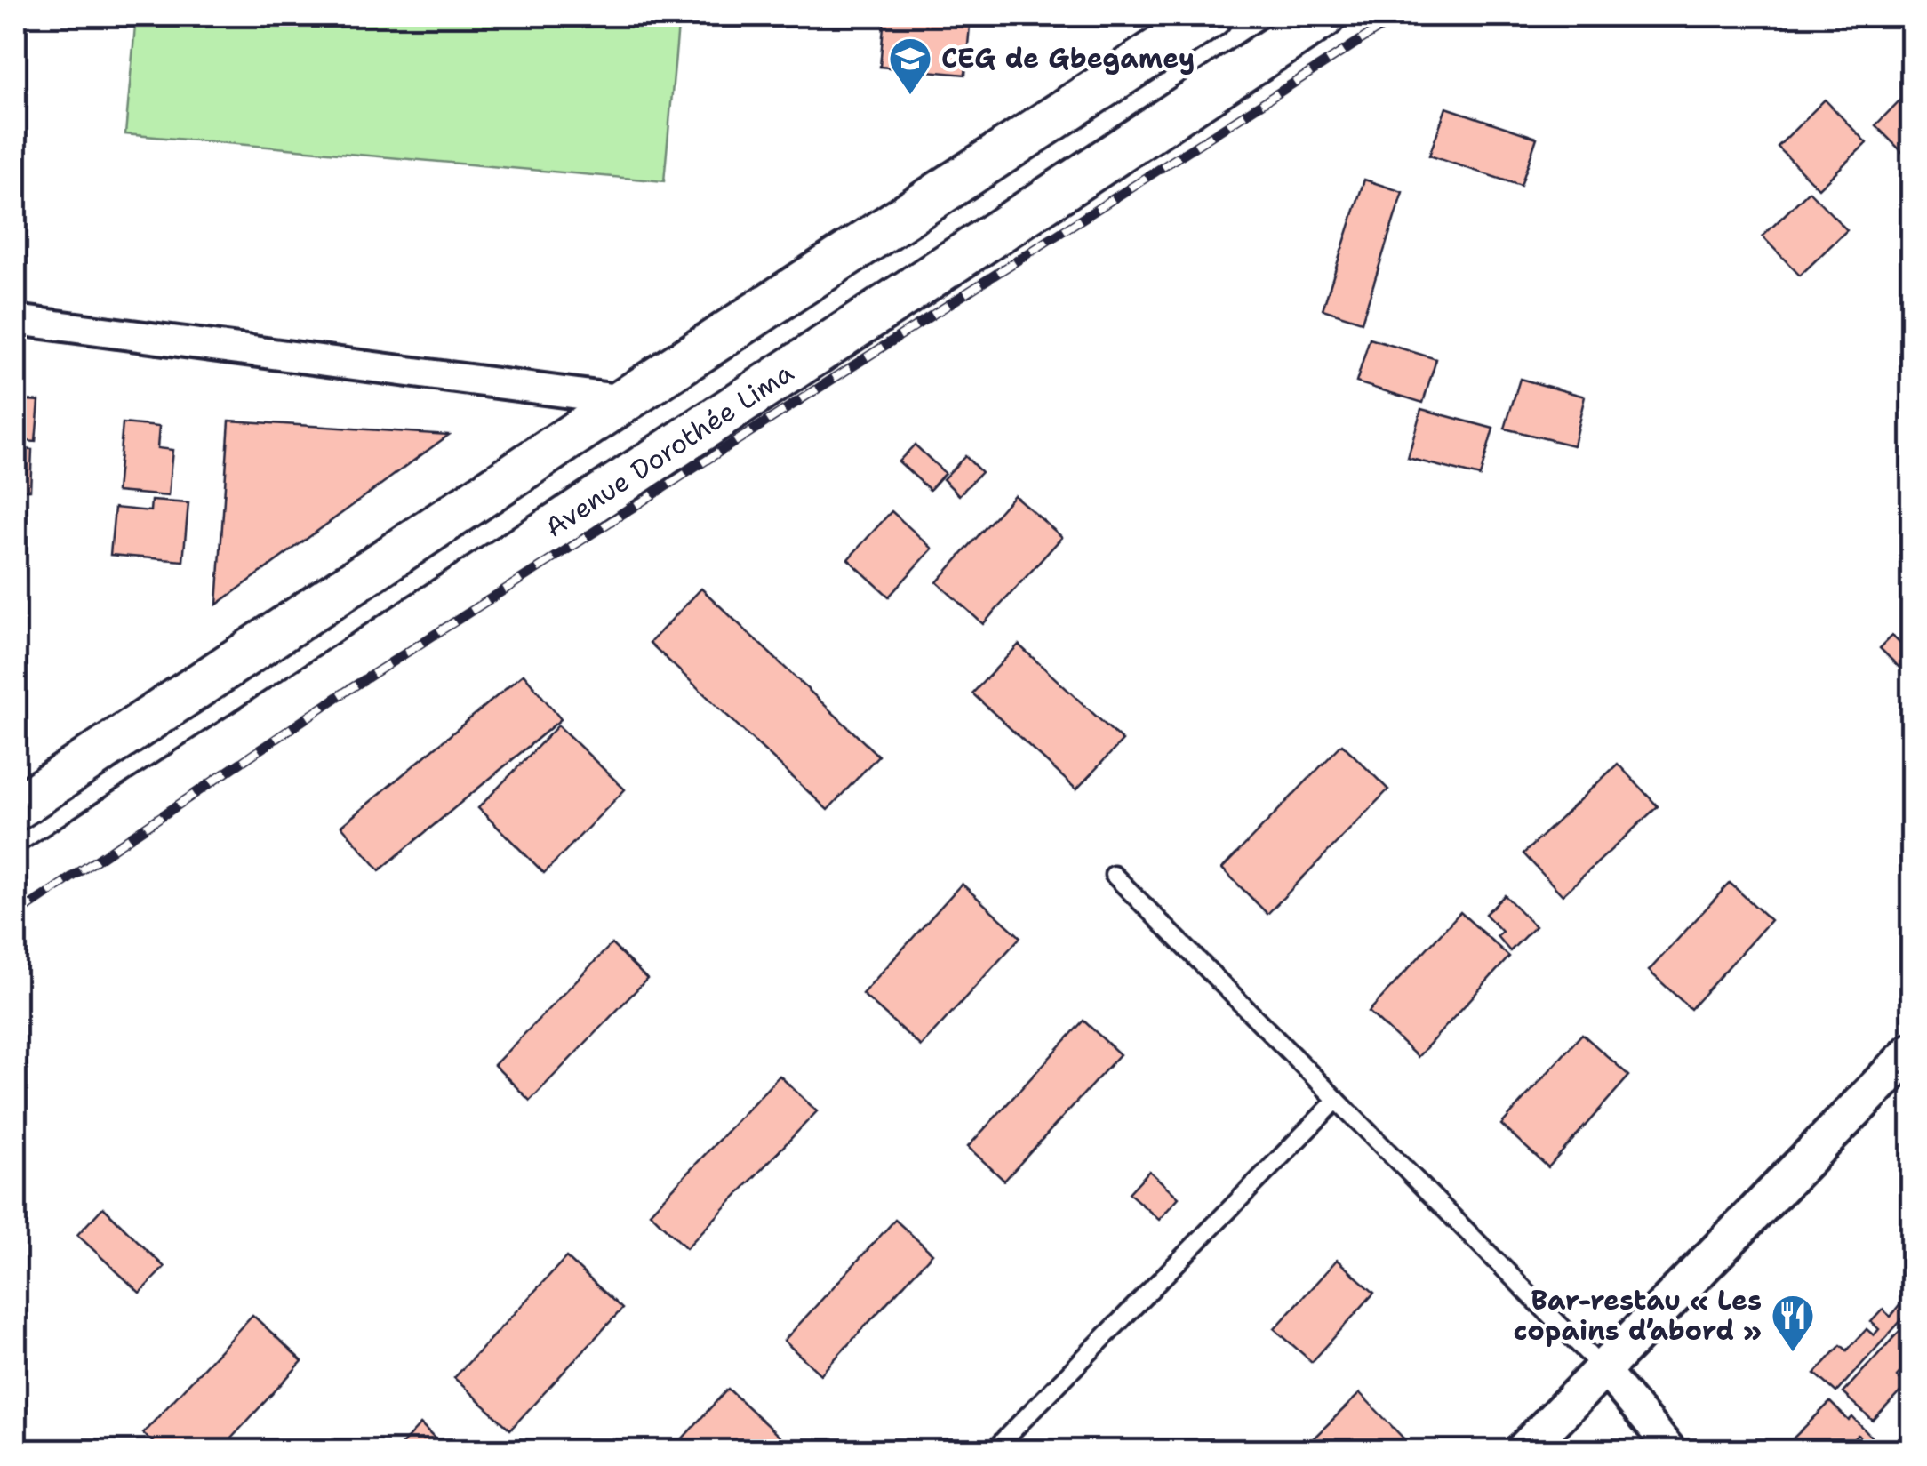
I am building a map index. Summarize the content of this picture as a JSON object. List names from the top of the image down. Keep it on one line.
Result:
{"streets":{"main road":["Avenue Dorothée Lima"]},"places":{"school or university":["CEG de Gbegamey"],"restaurant":["Bar-restau « Les copains d’abord »"]}}
